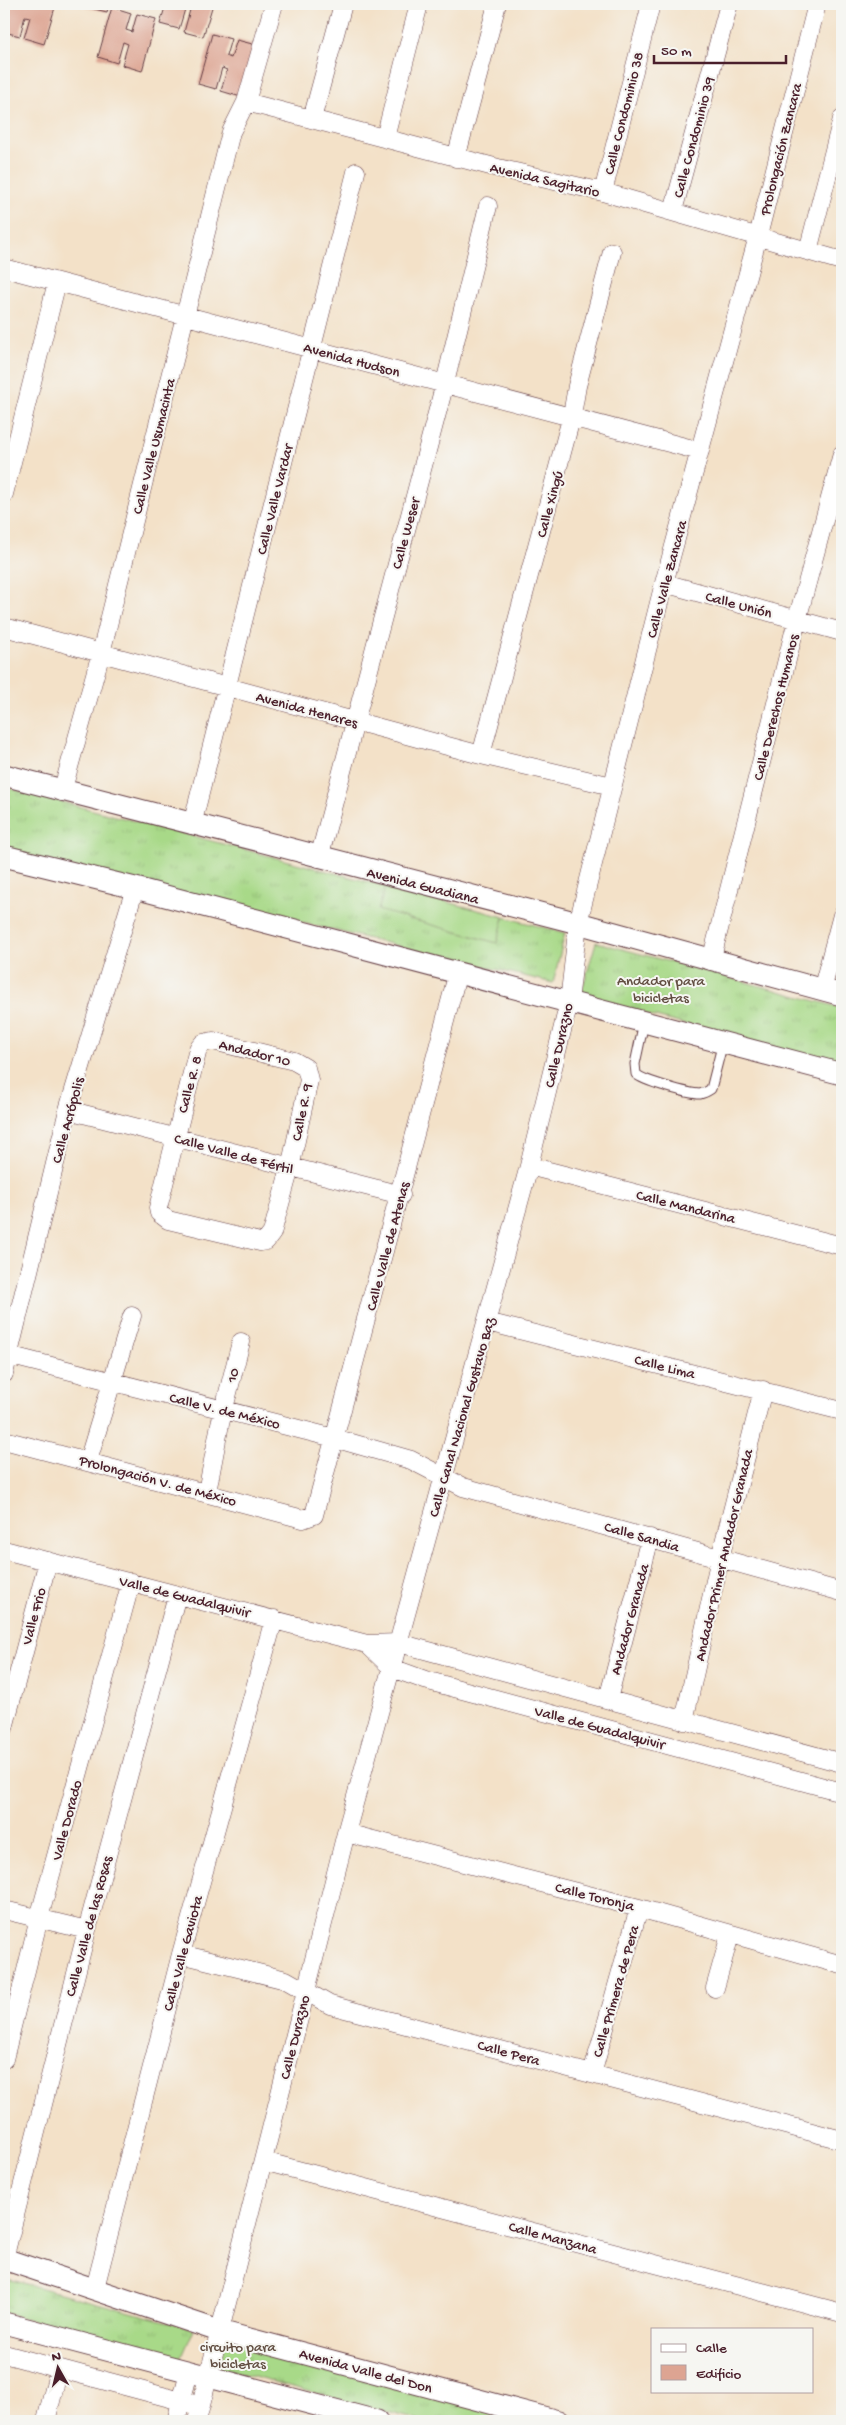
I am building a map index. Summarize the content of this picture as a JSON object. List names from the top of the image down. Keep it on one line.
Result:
{"streets":{"street":["Calle Condominio 38","Calle Condominio 39","Prolongación Zancara","Avenida Sagitario","Avenida Hudson","Calle Valle Usumacinta","Calle Valle Vardar","Calle Xingú","Calle Weser","Calle Valle Zancara","Calle Unión","Calle Derechos Humanos","Avenida Henares","Avenida Guadiana","Calle Durazno","Andador 10","Calle R. 8","Calle R. 9","Calle Acrópolis","Calle Valle de Fértil","Calle Mandarina","Calle Valle de Atenas","Calle Lima","10","Calle V. de México","Calle Canal Nacional Gustavo Baz","Prolongación V. de México","Calle Sandia","Andador Primer Andador Granada","Valle de Guadalquivir","Valle Frio","Andador Granada","Valle Dorado","Calle Toronja","Calle Valle de las Rosas","Calle Valle Gaviota","Calle Primera de Pera","Calle Pera","Calle Manzana","Avenida Valle del Don"]},"crossings":[["Calle Condominio 38","Avenida Sagitario"],["Calle Condominio 39","Avenida Sagitario"],["Prolongación Zancara","Avenida Sagitario"],["Prolongación Zancara","Calle Valle Zancara"],["Avenida Sagitario","Calle Valle Usumacinta"],["Avenida Sagitario","Calle Valle Zancara"],["Avenida Hudson","Calle Valle Usumacinta"],["Avenida Hudson","Calle Valle Vardar"],["Avenida Hudson","Calle Xingú"],["Avenida Hudson","Calle Weser"],["Avenida Hudson","Calle Valle Zancara"],["Calle Valle Usumacinta","Avenida Henares"],["Calle Valle Usumacinta","Avenida Guadiana"],["Calle Valle Vardar","Avenida Henares"],["Calle Valle Vardar","Avenida Guadiana"],["Calle Xingú","Avenida Henares"],["Calle Weser","Avenida Henares"],["Calle Weser","Avenida Guadiana"],["Calle Valle Zancara","Calle Unión"],["Calle Valle Zancara","Avenida Henares"],["Calle Valle Zancara","Avenida Guadiana"],["Calle Valle Zancara","Calle Durazno"],["Calle Unión","Calle Derechos Humanos"],["Calle Derechos Humanos","Avenida Guadiana"],["Avenida Guadiana","Calle Durazno"],["Calle Durazno","Calle Mandarina"],["Calle Durazno","Calle Canal Nacional Gustavo Baz"],["Calle Durazno","Valle de Guadalquivir"],["Calle Durazno","Calle Toronja"],["Calle Durazno","Calle Pera"],["Calle Durazno","Calle Manzana"],["Calle Durazno","Avenida Valle del Don"],["Andador 10","Calle R. 8"],["Andador 10","Calle R. 9"],["Calle R. 8","Calle R. 9"],["Calle R. 8","Calle Valle de Fértil"],["Calle R. 9","Calle Valle de Fértil"],["Calle Acrópolis","Calle Valle de Fértil"],["Calle Acrópolis","Calle V. de México"],["Calle Valle de Fértil","Calle Valle de Atenas"],["Calle Mandarina","Calle Canal Nacional Gustavo Baz"],["Calle Valle de Atenas","Calle V. de México"],["Calle Valle de Atenas","Prolongación V. de México"],["Calle Lima","Calle Canal Nacional Gustavo Baz"],["Calle Lima","Andador Primer Andador Granada"],["10","Calle V. de México"],["Calle V. de México","Calle Canal Nacional Gustavo Baz"],["Calle V. de México","Calle Sandia"],["Calle Canal Nacional Gustavo Baz","Calle Sandia"],["Calle Canal Nacional Gustavo Baz","Valle de Guadalquivir"],["Calle Sandia","Andador Primer Andador Granada"],["Calle Sandia","Andador Granada"],["Andador Primer Andador Granada","Valle de Guadalquivir"],["Valle de Guadalquivir","Valle Frio"],["Valle de Guadalquivir","Andador Granada"],["Valle de Guadalquivir","Valle Dorado"],["Valle de Guadalquivir","Calle Valle de las Rosas"],["Valle de Guadalquivir","Calle Valle Gaviota"],["Calle Toronja","Calle Primera de Pera"],["Calle Valle de las Rosas","Avenida Valle del Don"],["Calle Valle Gaviota","Calle Pera"],["Calle Valle Gaviota","Avenida Valle del Don"],["Calle Primera de Pera","Calle Pera"]],"parks":["Andador para bicicletas","circuito para bicicletas"],"legend":["Calle","Edificio"],"scale_bar":"50 m","north":"top"}
